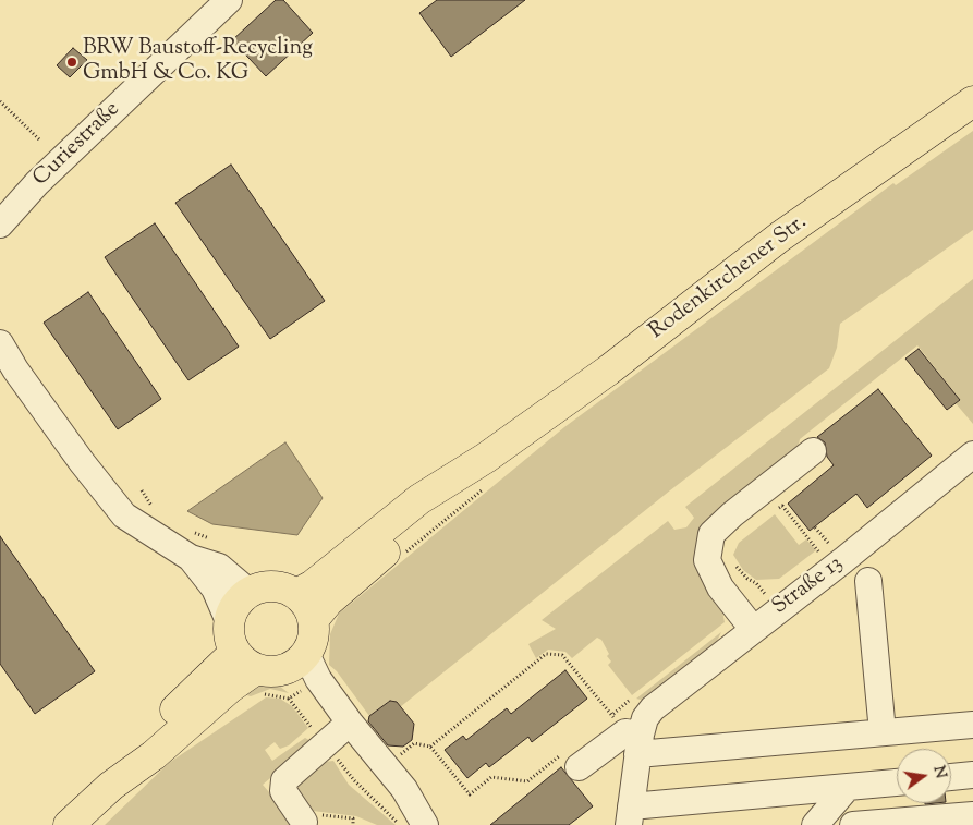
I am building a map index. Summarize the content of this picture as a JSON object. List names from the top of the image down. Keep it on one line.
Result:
{"streets":{"main road":["Rodenkirchener Str."],"street":["Curiestraße","Straße 13"]},"places":["BRW Baustoff-Recycling GmbH & Co. KG"],"north":"right"}
